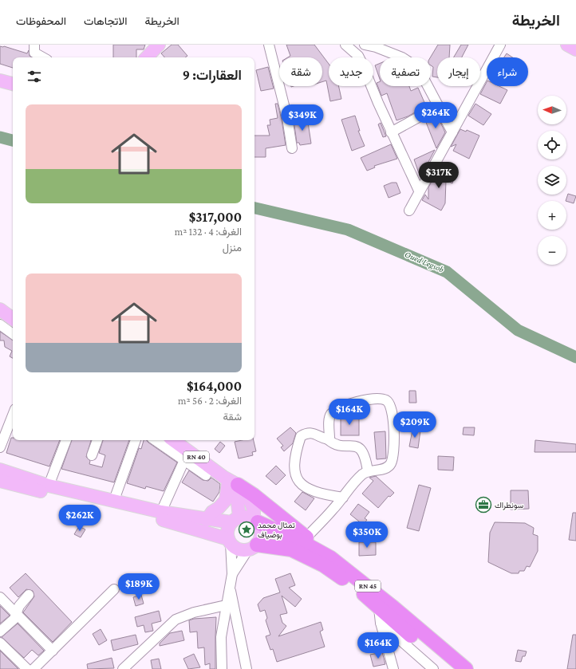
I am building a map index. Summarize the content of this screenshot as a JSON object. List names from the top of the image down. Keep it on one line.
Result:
{"streets":{"highway":["RN 40","RN 45"]},"crossings":[["RN 40","RN 45"]],"water":["Oued Legsob"],"places":{"office":["سونطراك"],"place":["تمثال محمد بوضياف"]},"north":"left","page":{"header":"الخريطة","nav":["الخريطة","الاتجاهات","المحفوظات"],"chip":["شراء","إيجار","تصفية","جديد","شقة"],"heading":"العقارات: 9","map_buttons":["+","−"],"list":[{"name":"$317,000","note":"الغرف: 4 · 132 m² · منزل"},{"name":"$164,000","note":"الغرف: 2 · 56 m² · شقة"}],"price":["$264K","$349K","$317K","$164K","$209K","$262K","$350K","$189K","$164K"]}}
